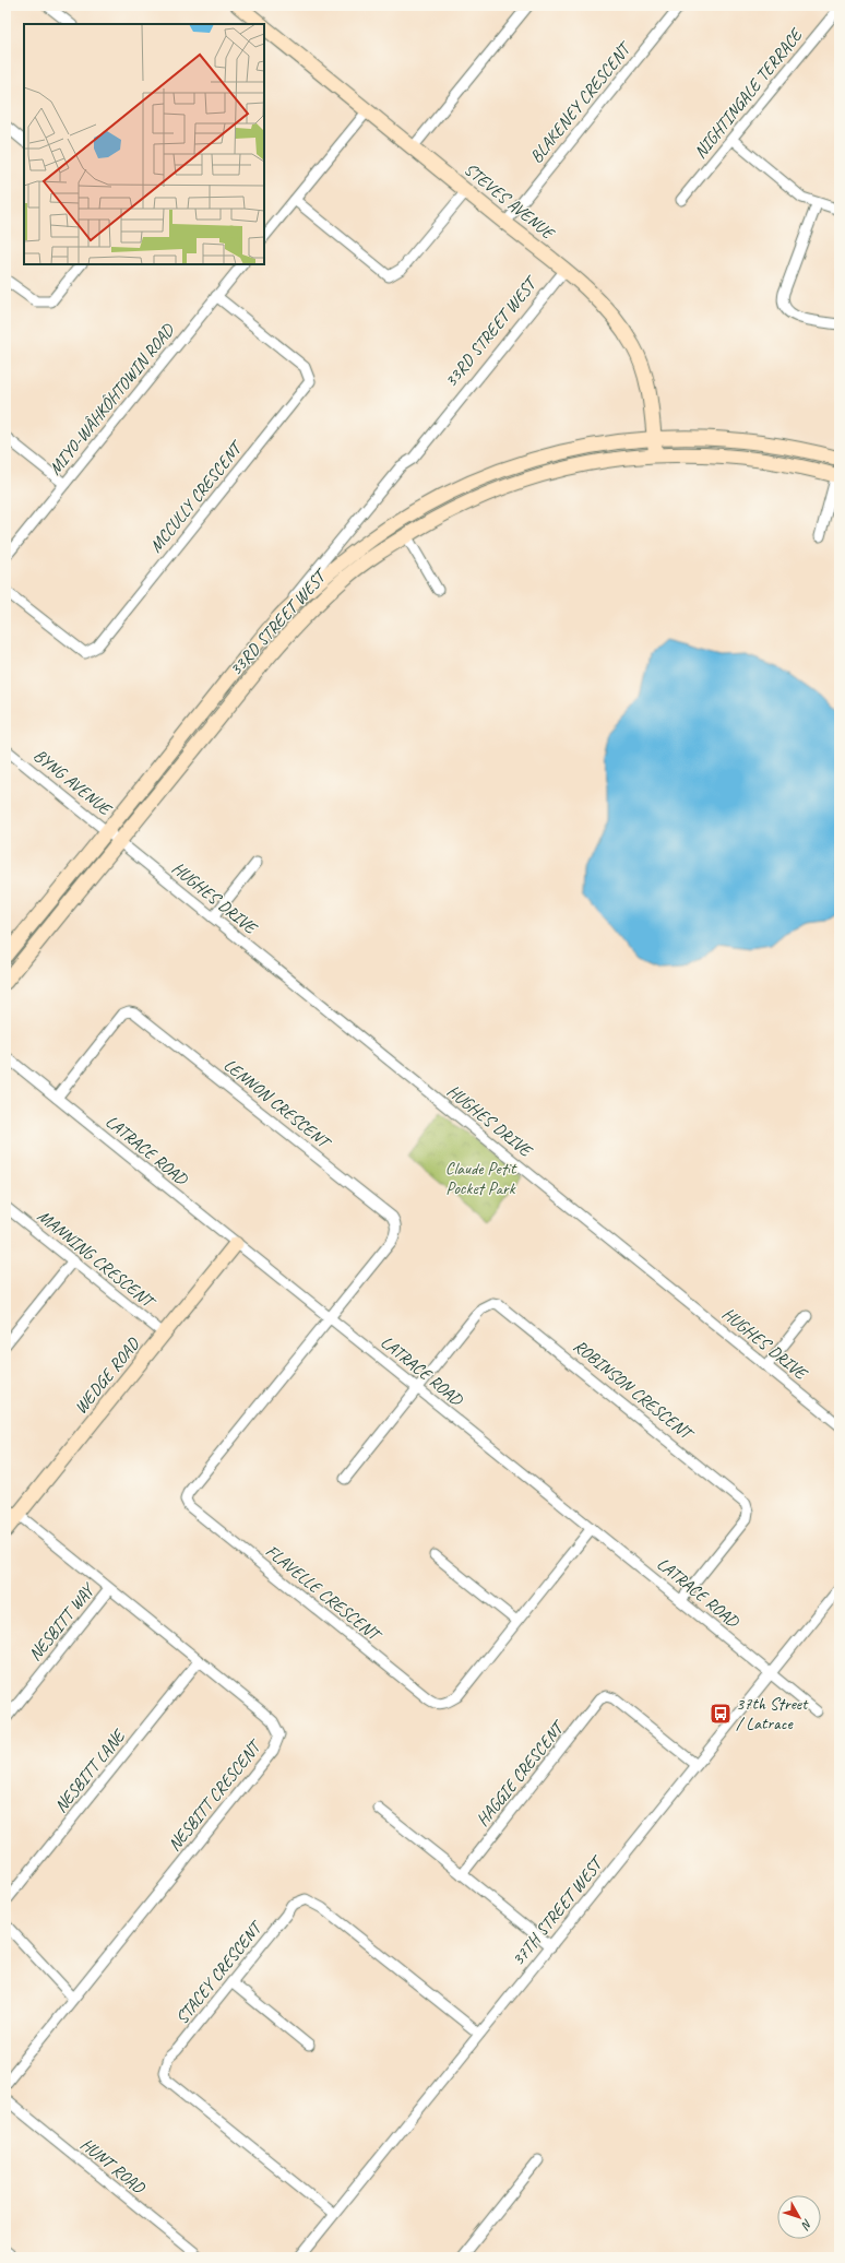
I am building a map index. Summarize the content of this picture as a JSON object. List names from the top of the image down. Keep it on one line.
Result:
{"streets":{"main road":["STEVES AVENUE","33RD STREET WEST","WEDGE ROAD"],"street":["NIGHTINGALE TERRACE","BLAKENEY CRESCENT","MIYO-WÂHKÔHTOWIN ROAD","MCCULLY CRESCENT","BYNG AVENUE","HUGHES DRIVE","LENNON CRESCENT","LATRACE ROAD","MANNING CRESCENT","ROBINSON CRESCENT","FLAVELLE CRESCENT","NESBITT WAY","NESBITT LANE","HAGGIE CRESCENT","NESBITT CRESCENT","37TH STREET WEST","STACEY CRESCENT","HUNT ROAD"]},"crossings":[["BLAKENEY CRESCENT","STEVES AVENUE"],["STEVES AVENUE","33RD STREET WEST"],["33RD STREET WEST","BYNG AVENUE"],["33RD STREET WEST","HUGHES DRIVE"],["MIYO-WÂHKÔHTOWIN ROAD","MCCULLY CRESCENT"],["BYNG AVENUE","HUGHES DRIVE"],["LENNON CRESCENT","LATRACE ROAD"],["LENNON CRESCENT","FLAVELLE CRESCENT"],["LATRACE ROAD","WEDGE ROAD"],["LATRACE ROAD","ROBINSON CRESCENT"],["LATRACE ROAD","FLAVELLE CRESCENT"],["LATRACE ROAD","37TH STREET WEST"],["MANNING CRESCENT","WEDGE ROAD"],["WEDGE ROAD","NESBITT CRESCENT"],["NESBITT WAY","NESBITT CRESCENT"],["NESBITT LANE","NESBITT CRESCENT"],["HAGGIE CRESCENT","37TH STREET WEST"],["37TH STREET WEST","STACEY CRESCENT"]],"parks":["Claude Petit Pocket Park"],"places":{"bus stop":["37th Street / Latrace"]},"north":"bottom right"}
